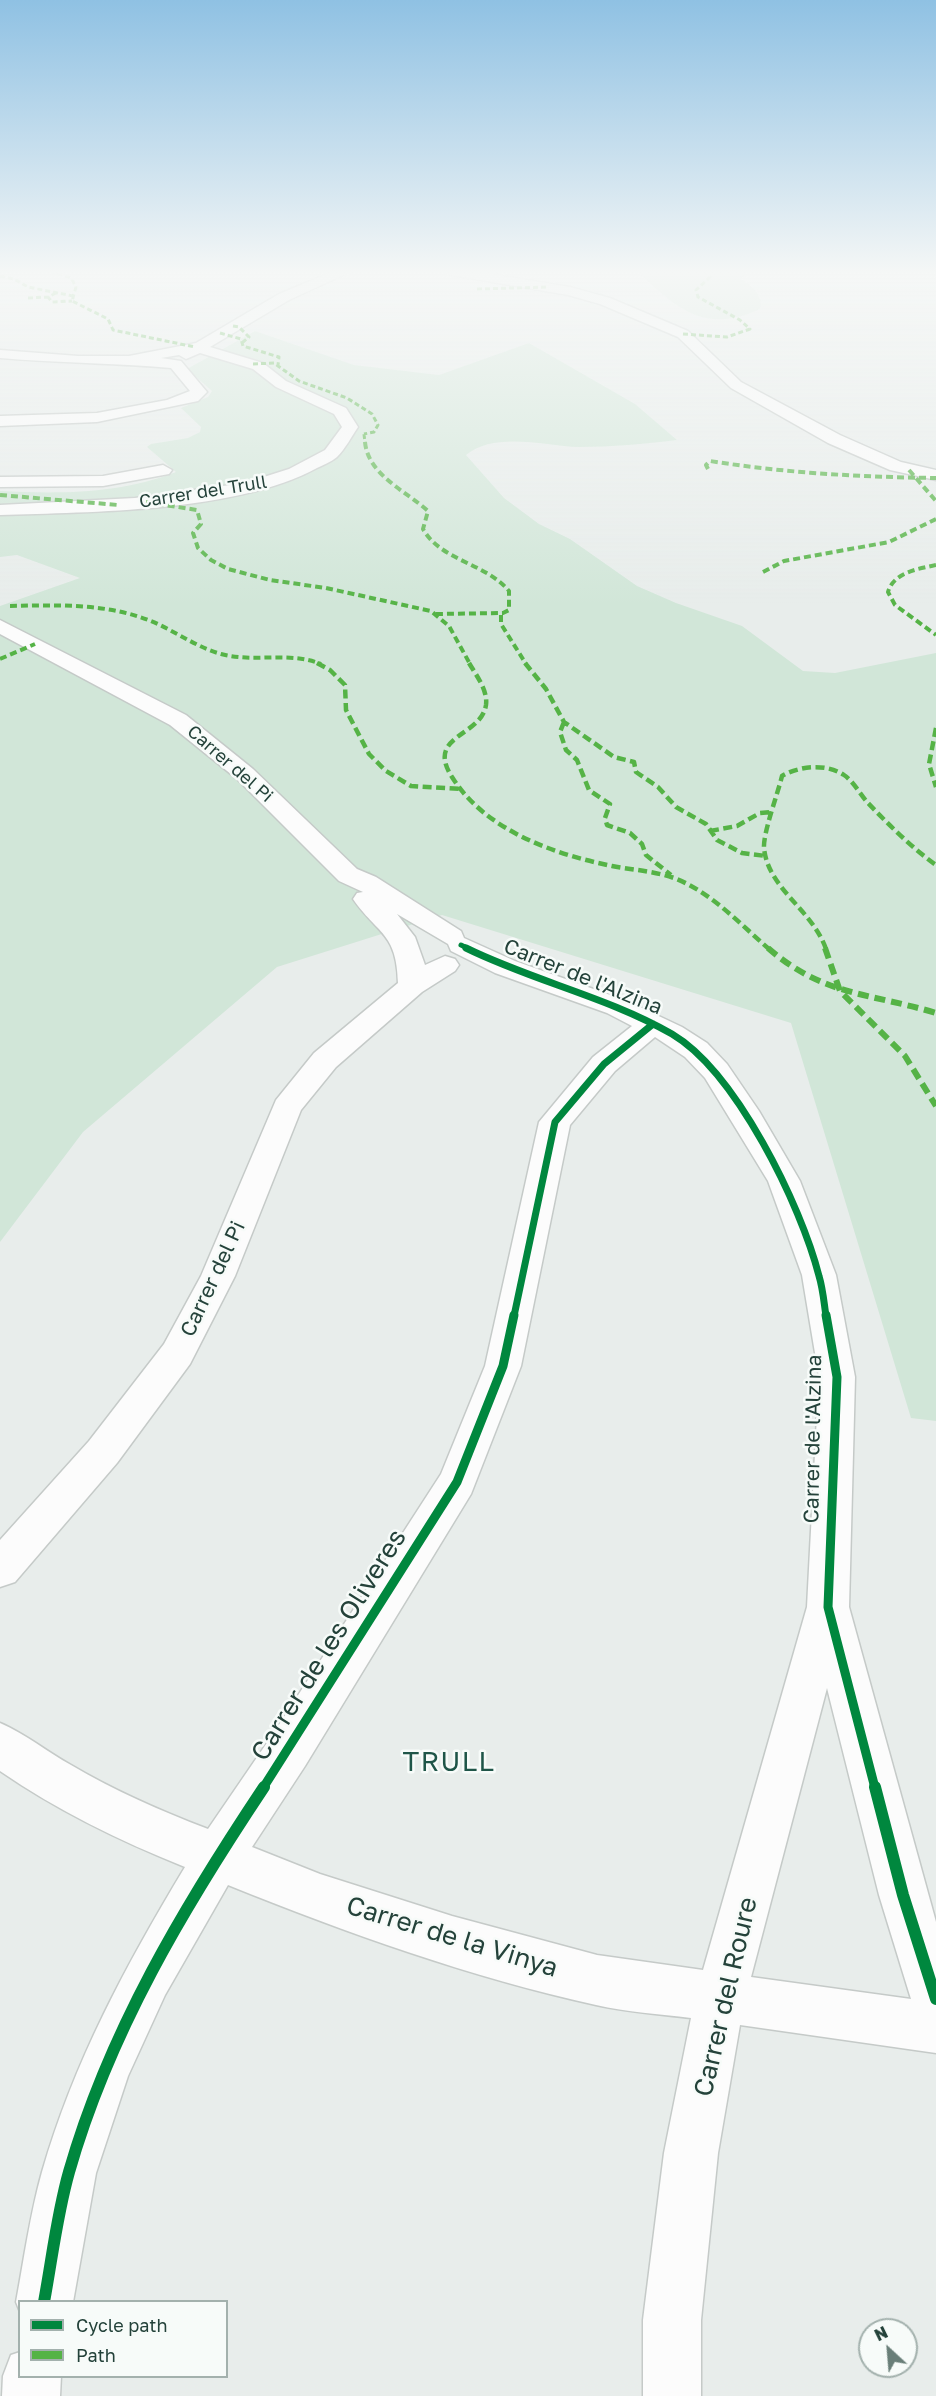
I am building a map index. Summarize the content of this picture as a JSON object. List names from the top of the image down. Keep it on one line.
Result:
{"streets":{"street":["Carrer del Trull","Carrer del Pi","Carrer de l'Alzina","Carrer de les Oliveres","Carrer de la Vinya","Carrer del Roure"]},"crossings":[["Carrer del Pi","Carrer de l'Alzina"],["Carrer de l'Alzina","Carrer de les Oliveres"],["Carrer de l'Alzina","Carrer del Roure"],["Carrer de les Oliveres","Carrer de la Vinya"],["Carrer de la Vinya","Carrer del Roure"]],"districts":["TRULL"],"legend":["Cycle path","Path"],"north":"top left"}
